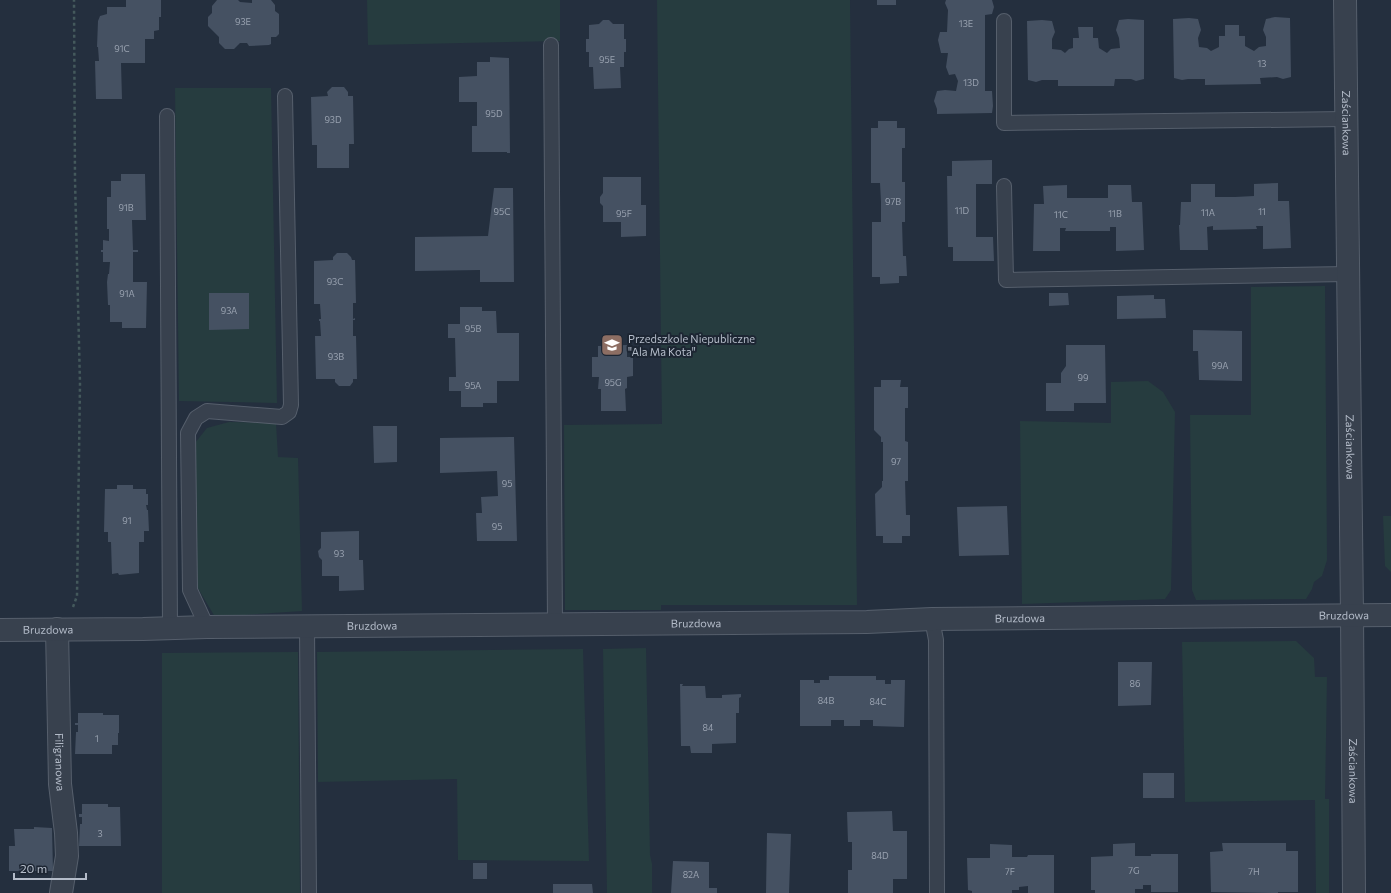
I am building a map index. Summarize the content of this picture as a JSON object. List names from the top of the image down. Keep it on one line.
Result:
{"streets":{"street":["Zaściankowa","Bruzdowa","Filigranowa"]},"crossings":[["Zaściankowa","Bruzdowa"],["Bruzdowa","Filigranowa"]],"places":{"school or university":["Przedszkole Niepubliczne \"Ala Ma Kota\""]},"house_numbers":["93E","13E","91C","95E","13","13D","95D","93D","97B","91B","11D","95C","11","11A","95F","11B","11C","93C","91A","93A","95B","93B","99A","99","95G","95A","97","95","91","95","93","86","84B","84C","84","1","3","84D","7G","7F","7H","82A"],"scale_bar":"20 m"}
